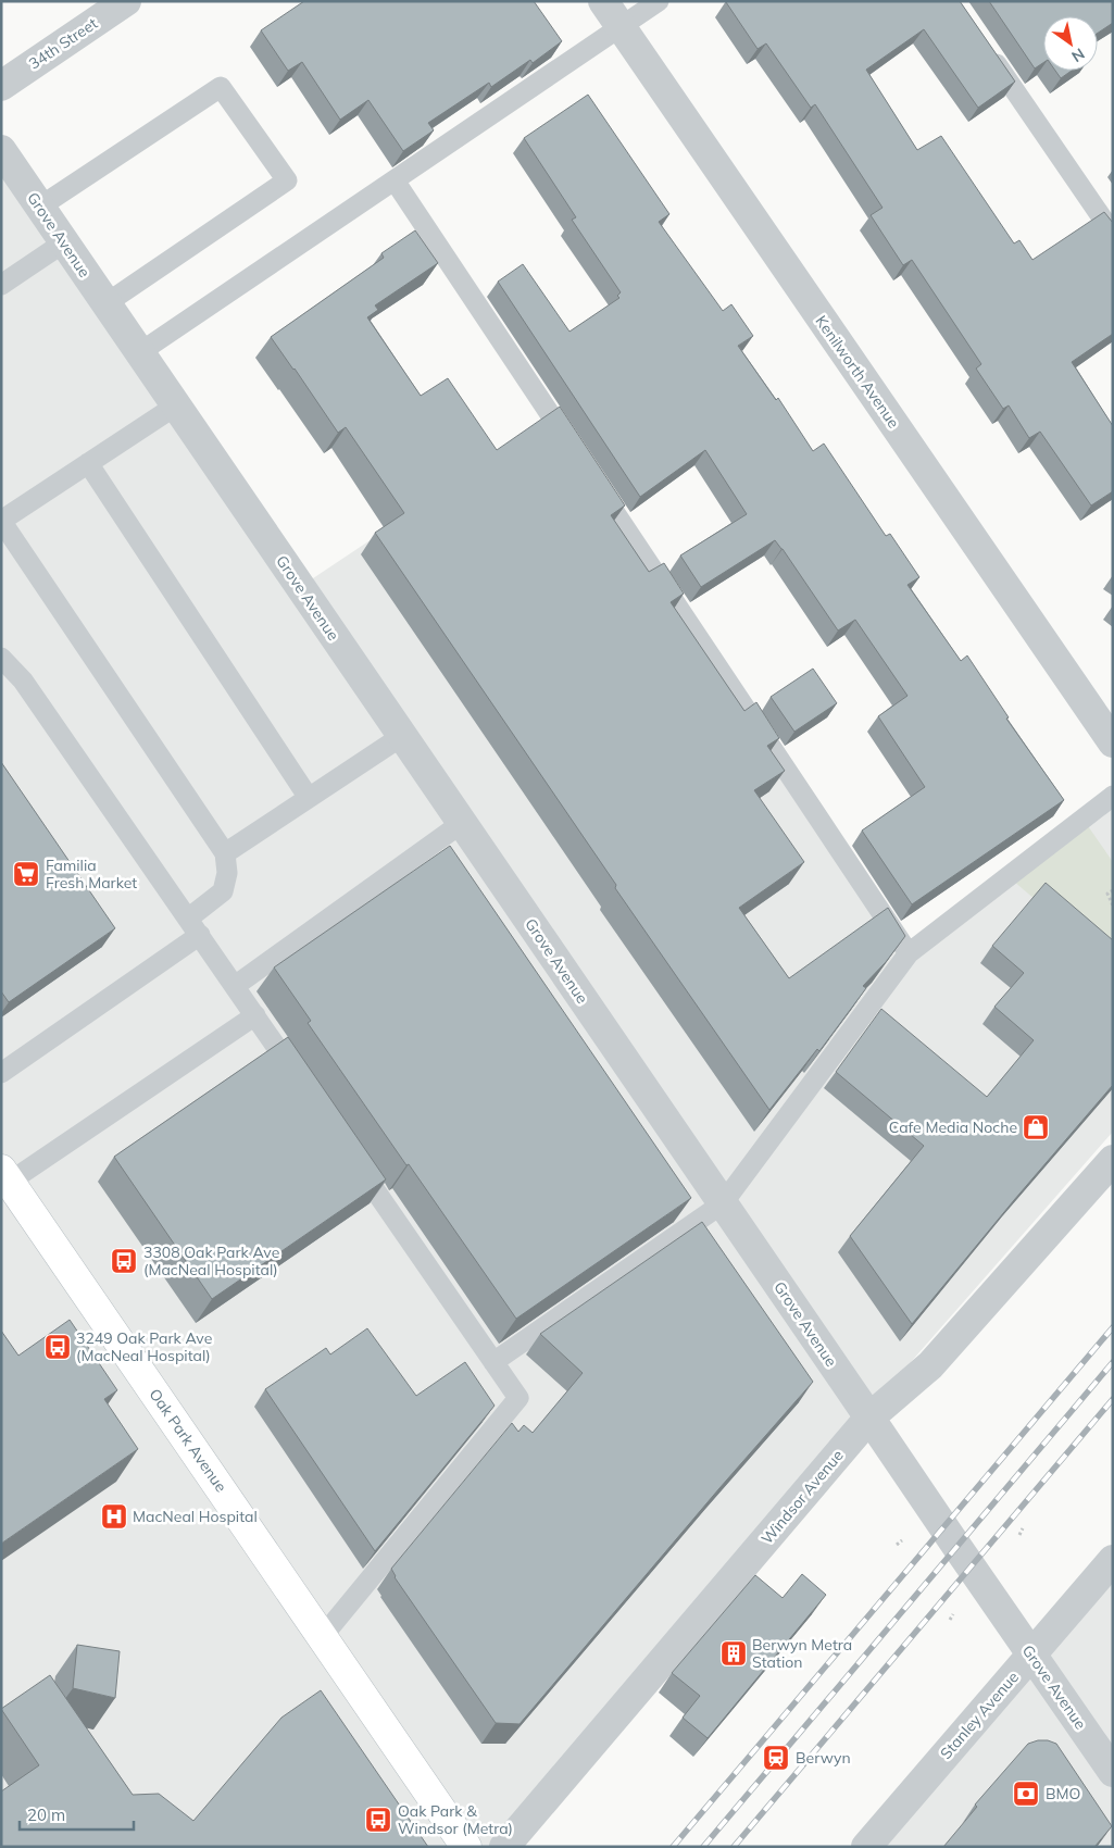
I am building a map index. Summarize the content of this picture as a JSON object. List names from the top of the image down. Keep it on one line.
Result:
{"streets":{"street":["34th Street","Grove Avenue","Kenilworth Avenue","Oak Park Avenue","Windsor Avenue","Stanley Avenue"]},"crossings":[["Grove Avenue","Windsor Avenue"],["Grove Avenue","Stanley Avenue"]],"places":{"supermarket":["Familia Fresh Market"],"shop":["Cafe Media Noche"],"bus stop":["3308 Oak Park Ave (MacNeal Hospital)","3249 Oak Park Ave (MacNeal Hospital)","Oak Park & Windsor (Metra)"],"hospital":["MacNeal Hospital"],"building":["Berwyn Metra Station"],"station":["Berwyn"],"bank":["BMO"]},"scale_bar":"20 m","north":"bottom right"}
